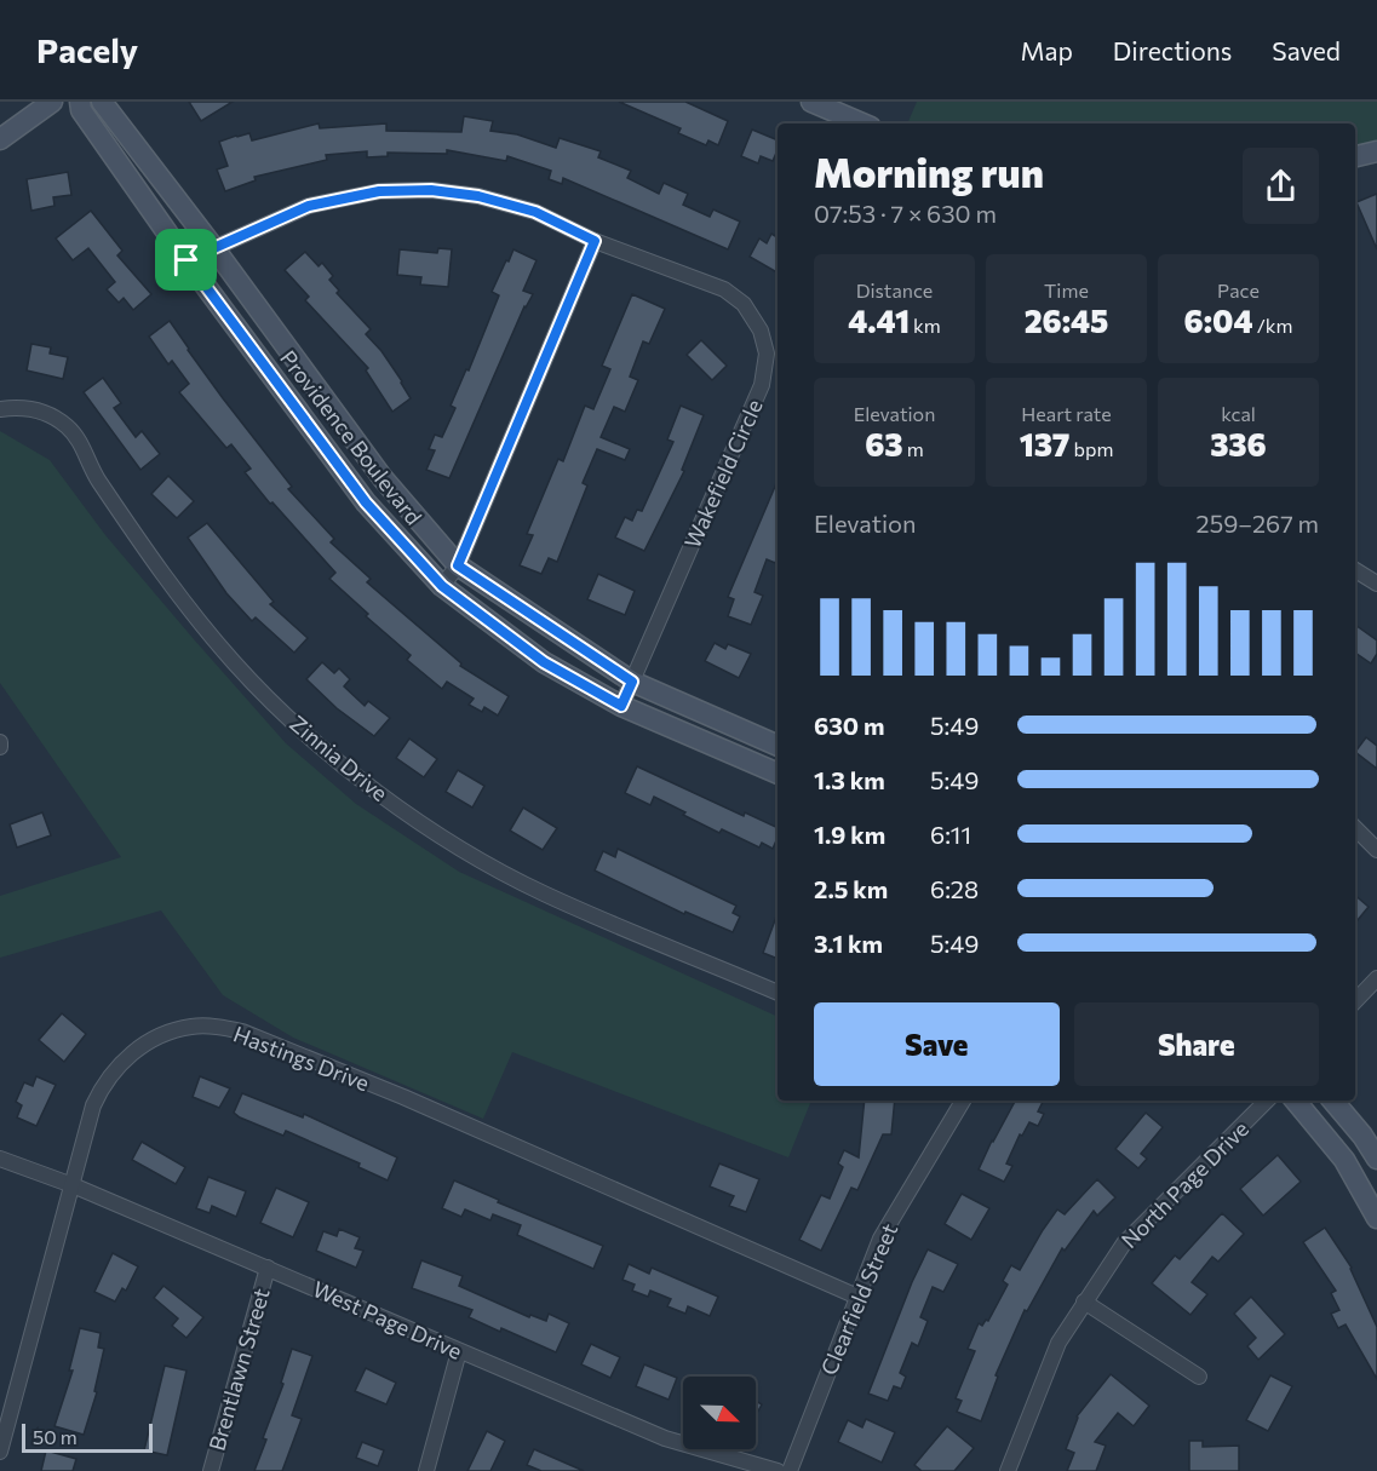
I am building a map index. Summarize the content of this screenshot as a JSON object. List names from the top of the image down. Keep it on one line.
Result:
{"streets":{"main road":["Providence Boulevard"],"street":["Wakefield Circle","Zinnia Drive","Hastings Drive","North Page Drive","Clearfield Street","West Page Drive","Brentlawn Street"]},"crossings":[["Providence Boulevard","Wakefield Circle"],["Hastings Drive","Clearfield Street"],["Hastings Drive","West Page Drive"],["West Page Drive","Brentlawn Street"]],"scale_bar":"50 m","north":"bottom right","page":{"header":"Pacely","nav":["Map","Directions","Saved"],"heading":["Morning run","07:53 · 7 × 630 m"],"stats":[["Distance","4.41 km"],["Time","26:45"],["Pace","6:04 /km"],["Elevation","63 m"],["Heart rate","137 bpm"],["kcal","336"]],"chart":["Elevation","259–267 m"],"list":[{"name":"630 m","note":"5:49"},{"name":"1.3 km","note":"5:49"},{"name":"1.9 km","note":"6:11"},{"name":"2.5 km","note":"6:28"},{"name":"3.1 km","note":"5:49"}],"buttons":["Save","Share"],"scale":"50 m"}}
